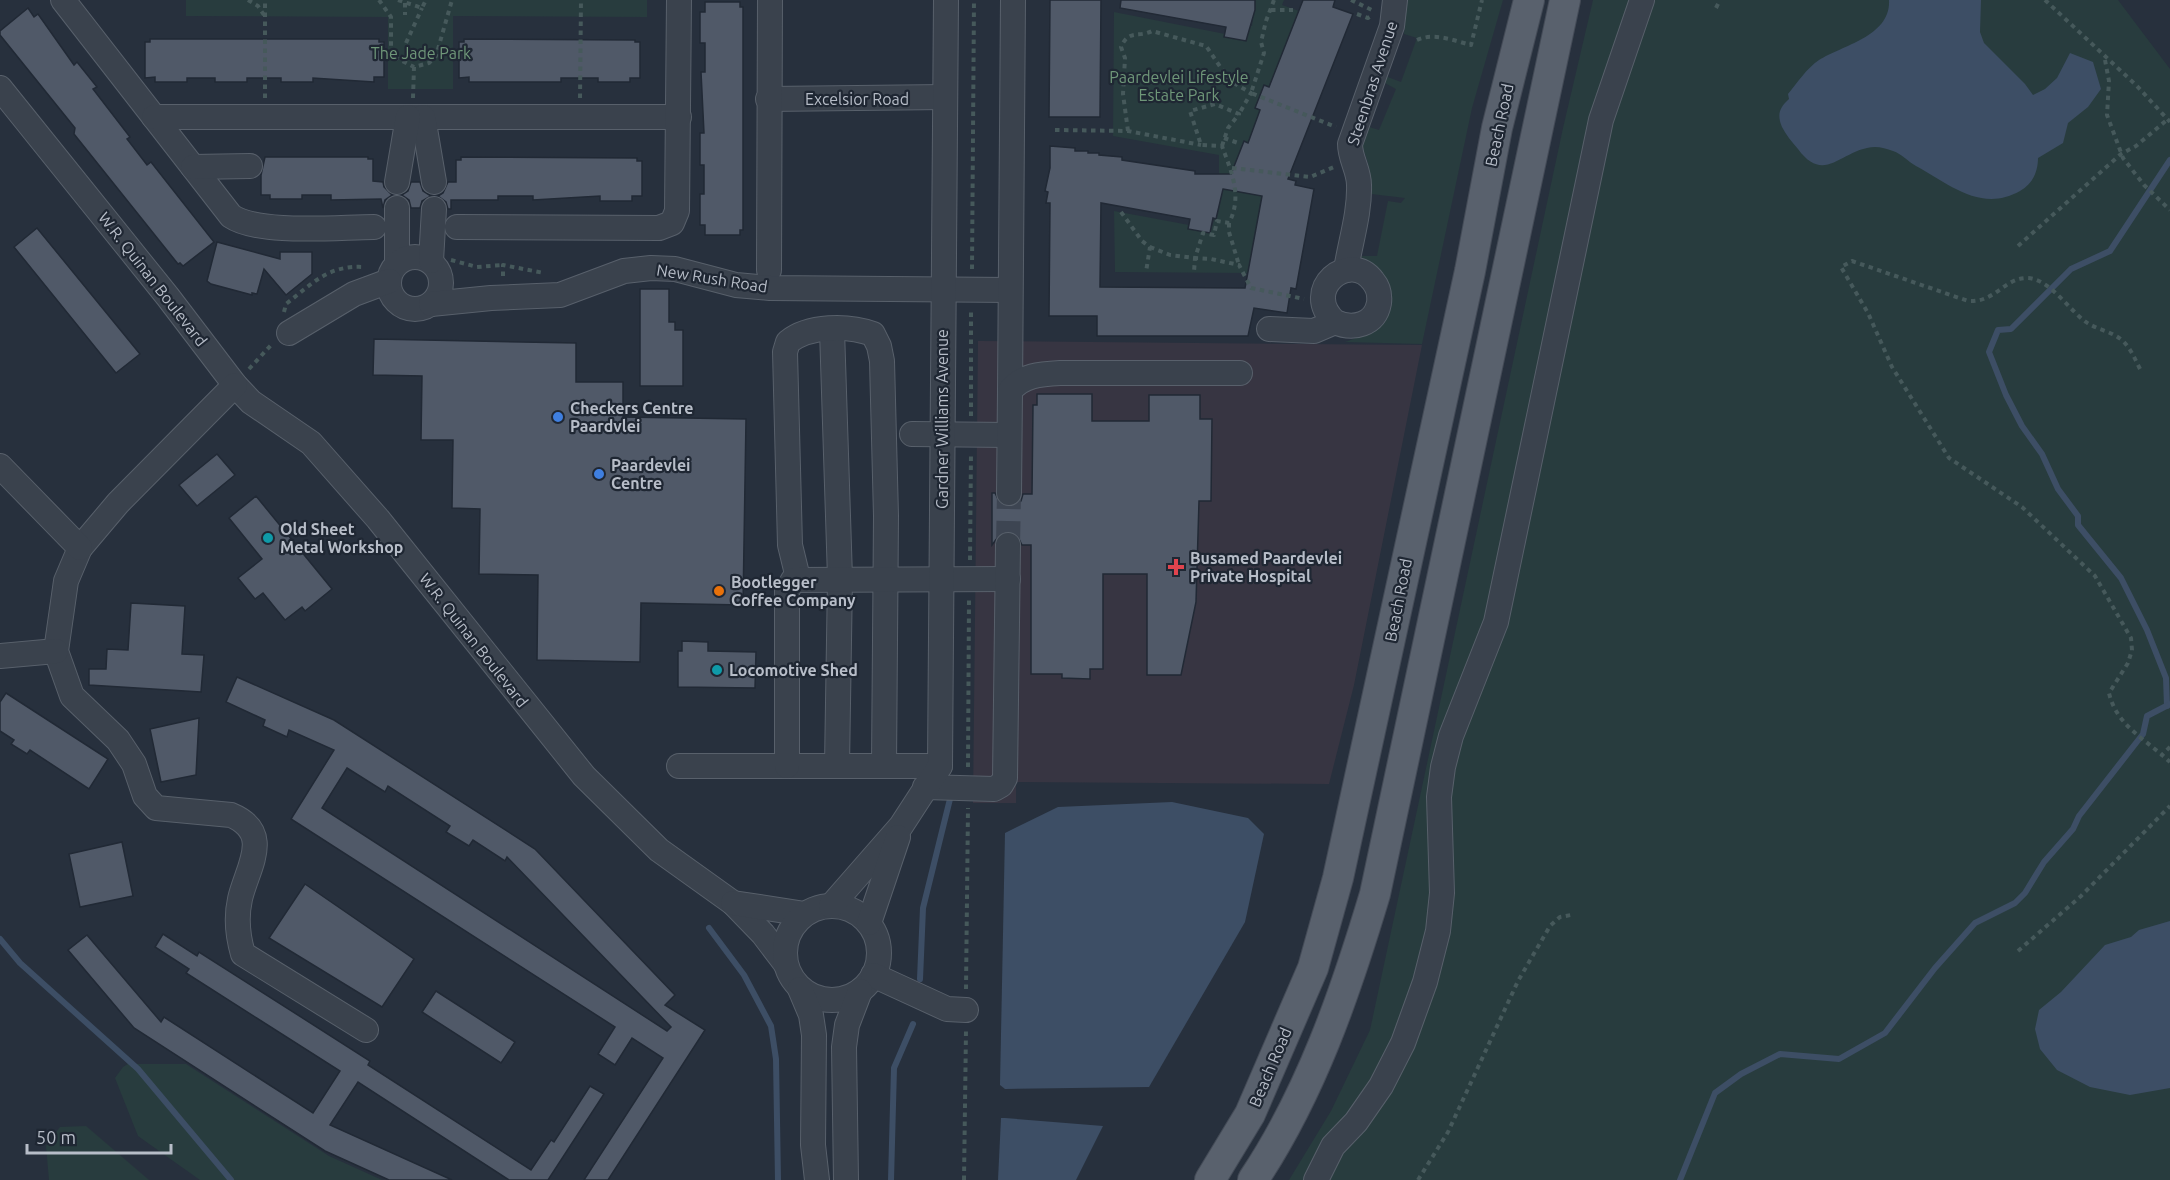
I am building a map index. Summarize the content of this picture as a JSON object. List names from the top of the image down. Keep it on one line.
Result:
{"streets":{"main road":["Beach Road"],"street":["Steenbras Avenue","Excelsior Road","New Rush Road","W.R. Quinan Boulevard","Gardner Williams Avenue"]},"crossings":[["Excelsior Road","Gardner Williams Avenue"],["New Rush Road","Gardner Williams Avenue"]],"parks":["The Jade Park","Paardevlei Lifestyle Estate Park"],"places":{"other":["Checkers Centre Paardvlei","Paardevlei Centre","Old Sheet Metal Workshop","Bootlegger Coffee Company","Locomotive Shed"],"health":["Busamed Paardevlei Private Hospital"]},"scale_bar":"50 m"}
